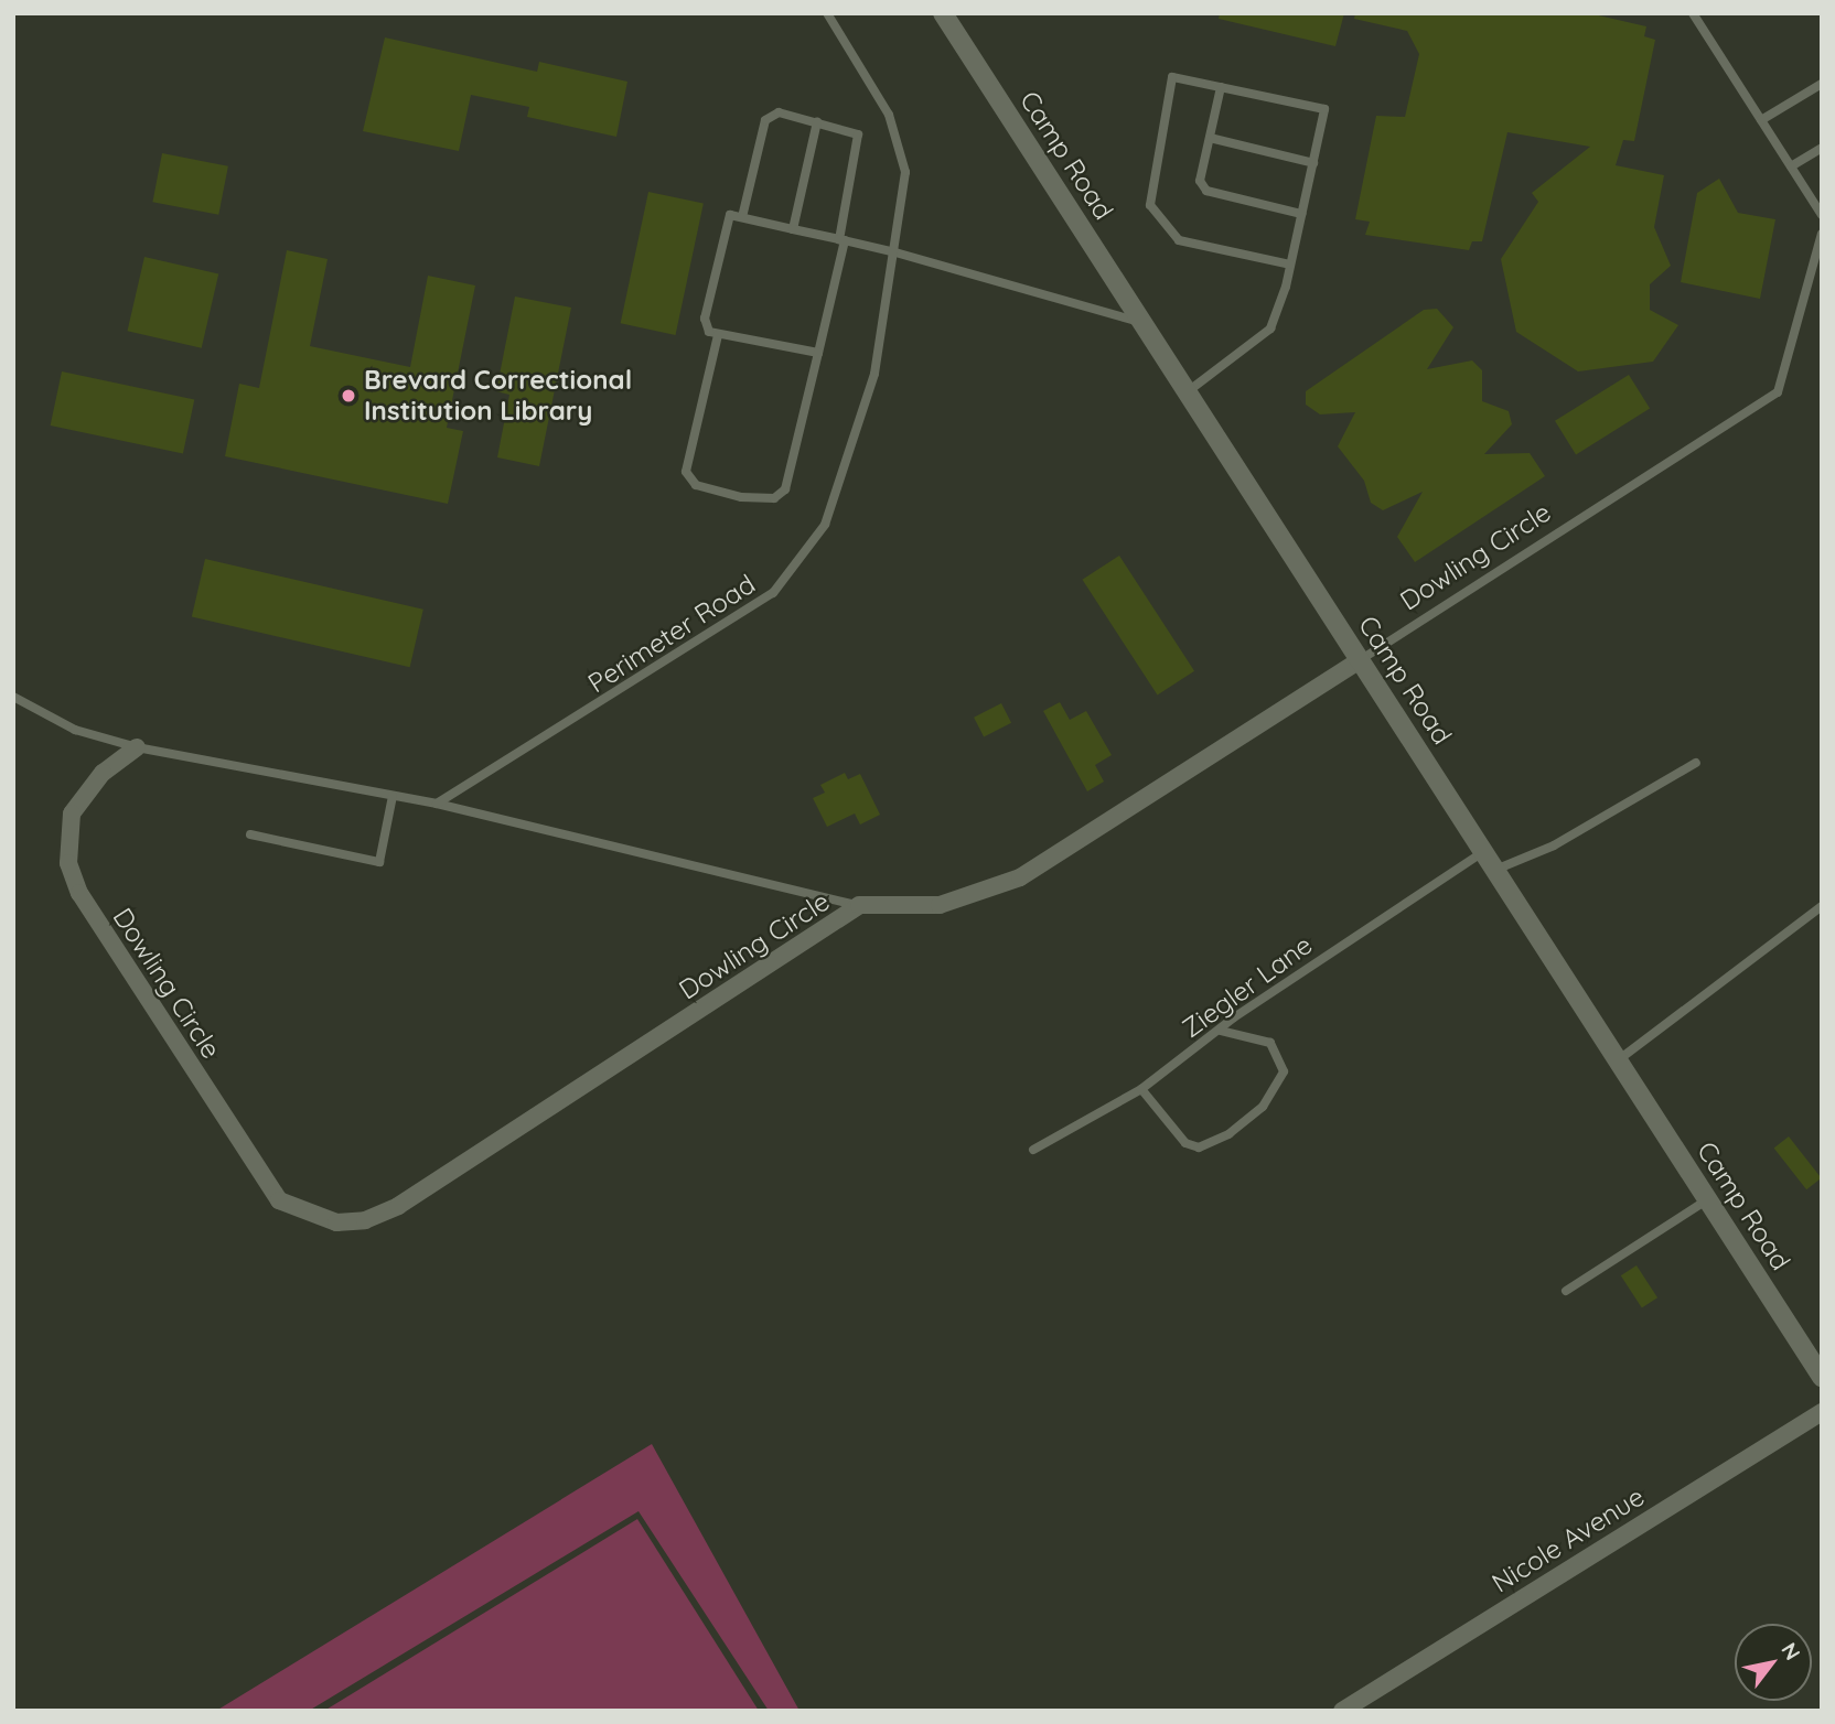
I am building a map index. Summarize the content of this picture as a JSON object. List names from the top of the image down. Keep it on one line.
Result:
{"streets":{"street":["Camp Road","Dowling Circle","Nicole Avenue"],"lane":["Perimeter Road","Ziegler Lane"]},"crossings":[["Camp Road","Dowling Circle"],["Camp Road","Ziegler Lane"]],"places":["Brevard Correctional Institution Library"],"north":"top right"}
